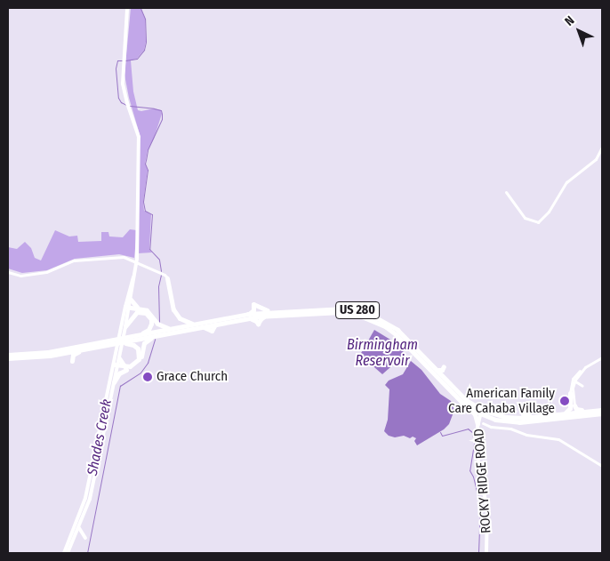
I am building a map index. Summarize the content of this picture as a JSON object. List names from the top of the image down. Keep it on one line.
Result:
{"streets":{"highway":["US 280"],"main road":["ROCKY RIDGE ROAD"]},"crossings":[["US 280","ROCKY RIDGE ROAD"]],"water":["Birmingham Reservoir","Shades Creek"],"places":["Grace Church","American Family Care Cahaba Village"],"north":"top left"}
